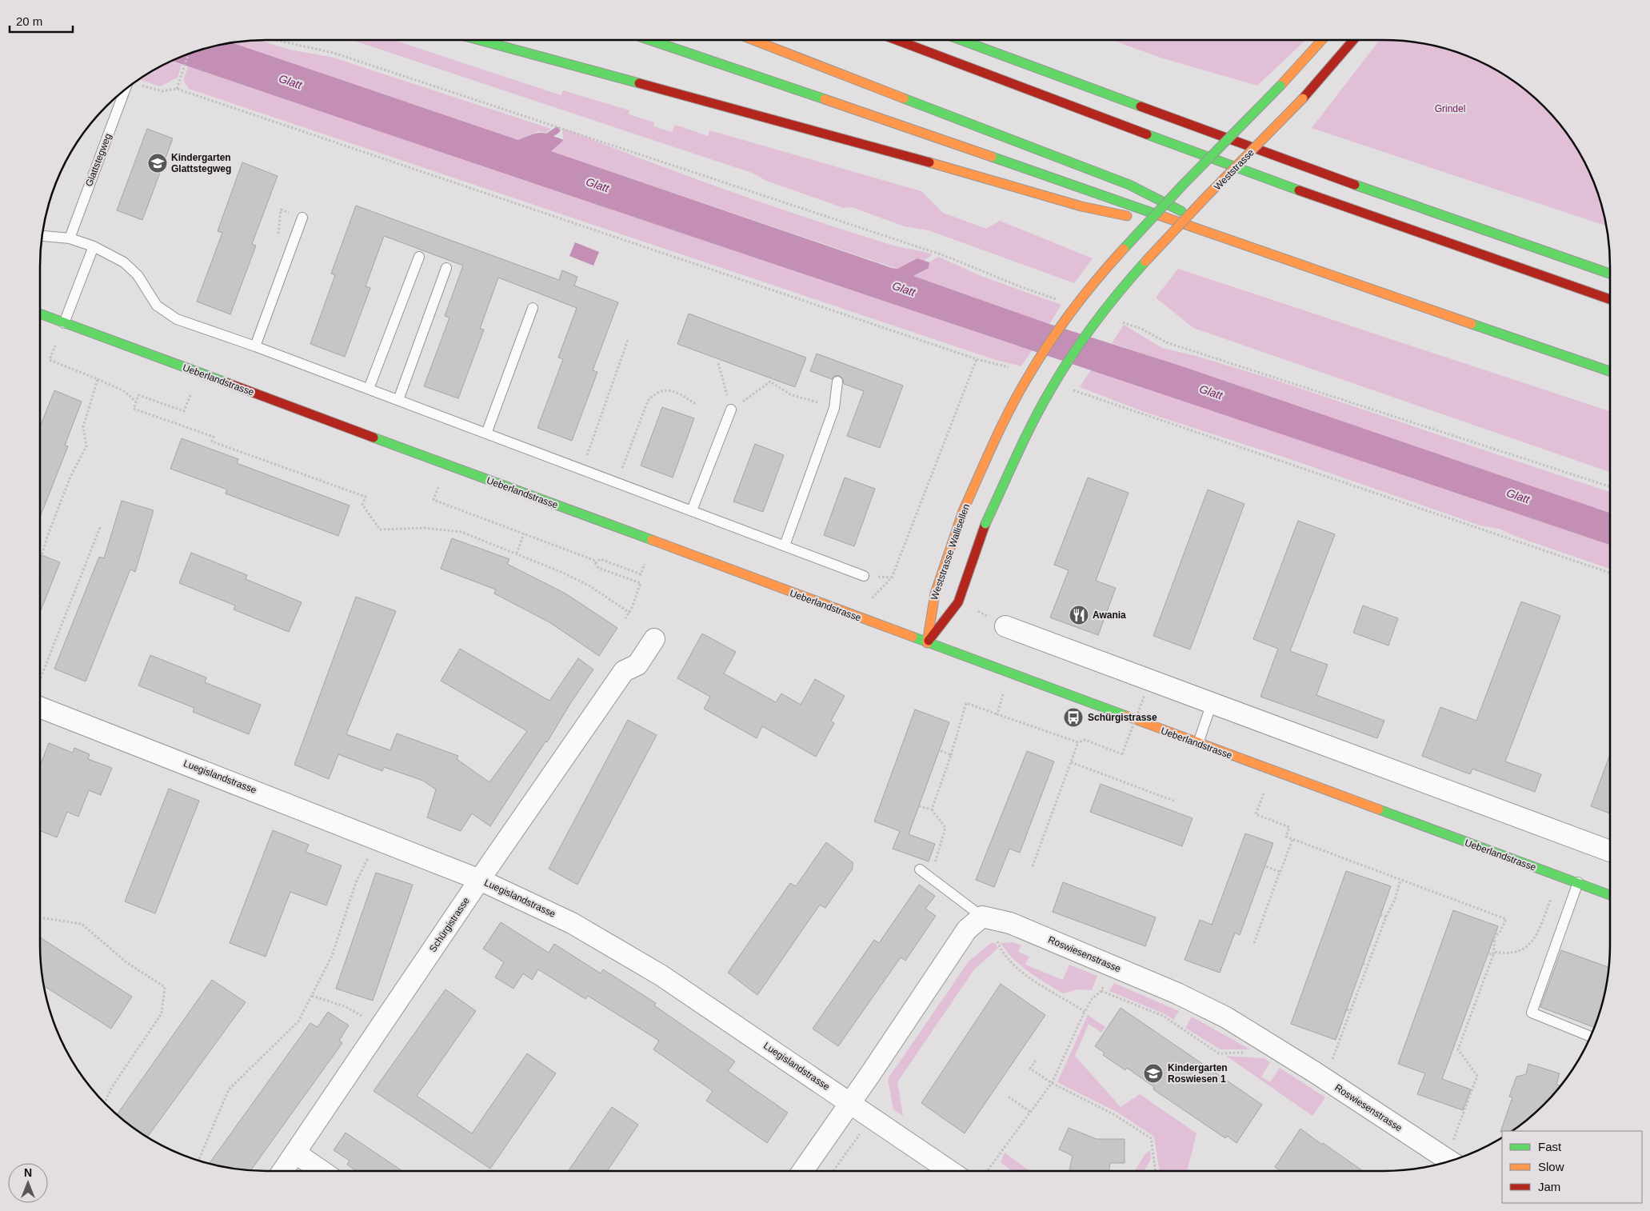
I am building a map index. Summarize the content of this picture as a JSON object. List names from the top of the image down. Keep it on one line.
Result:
{"streets":{"main road":["Weststrasse","Ueberlandstrasse","Weststrasse Wallisellen"],"street":["Luegislandstrasse","Schürgistrasse","Roswiesenstrasse"],"lane":["Glattstegweg"]},"crossings":[["Weststrasse","Ueberlandstrasse"],["Weststrasse","Weststrasse Wallisellen"],["Ueberlandstrasse","Weststrasse Wallisellen"],["Luegislandstrasse","Schürgistrasse"]],"water":["Glatt"],"parks":["Grindel"],"places":{"school or university":["Kindergarten Glattstegweg","Kindergarten Roswiesen 1"],"restaurant":["Awania"],"bus stop":["Schürgistrasse"]},"legend":["Fast","Slow","Jam"],"scale_bar":"20 m","north":"top"}
